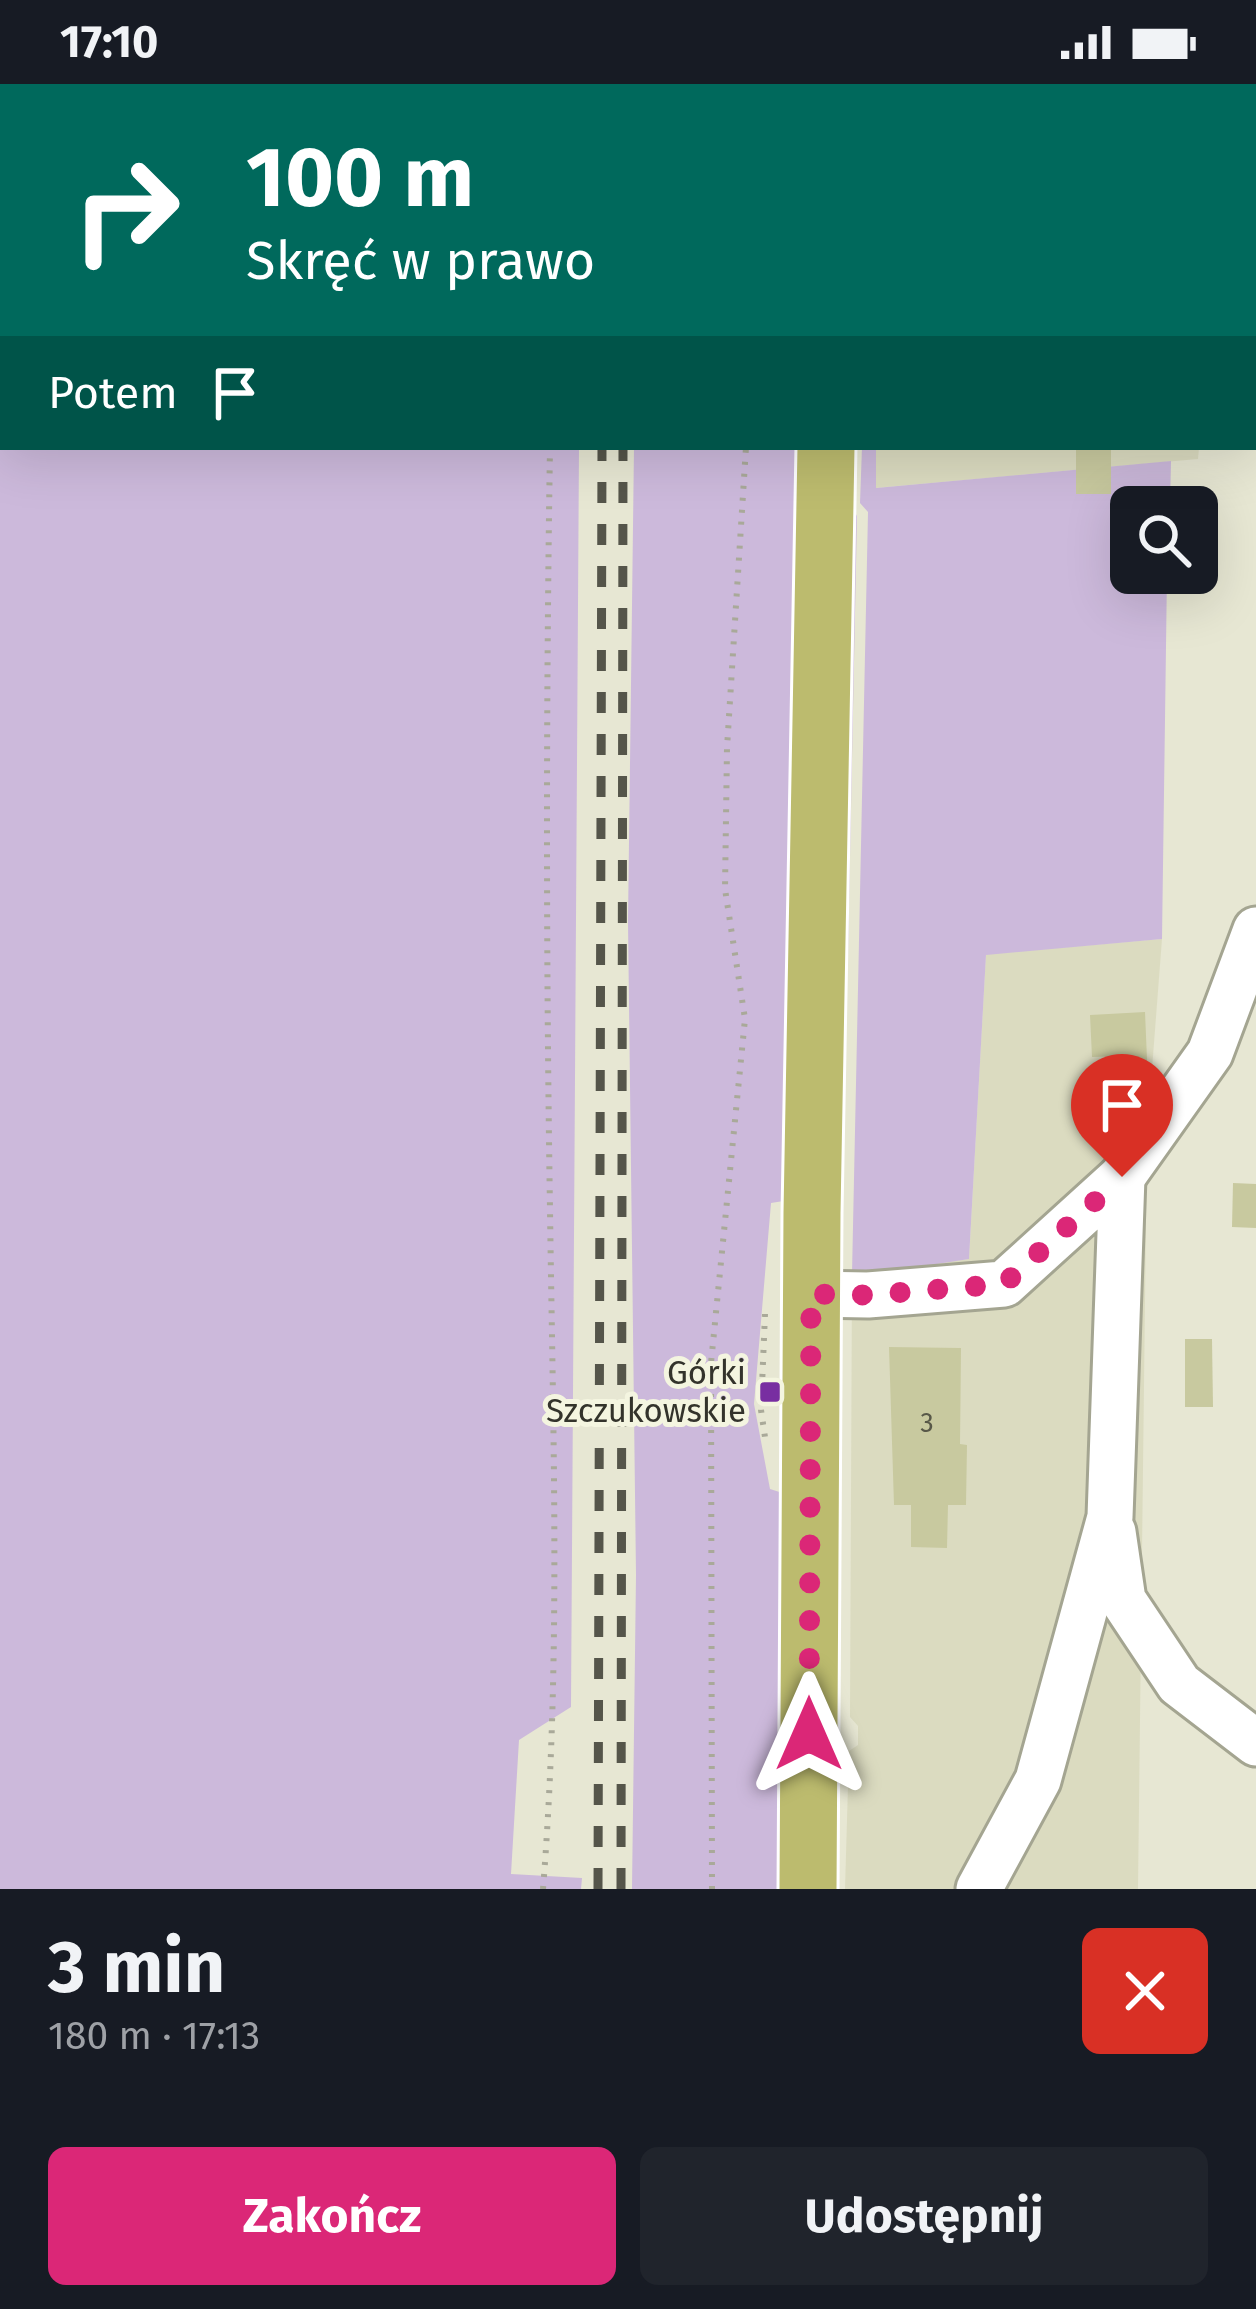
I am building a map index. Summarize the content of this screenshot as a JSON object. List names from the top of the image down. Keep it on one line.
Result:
{"places":{"transit":["Górki Szczukowskie"]},"house_numbers":["3"],"page":{"status":"17:10","turn":["100 m","Skręć w prawo"],"then":"Potem","heading":["3 min","180 m · 17:13"],"buttons":["Zakończ","Udostępnij"]}}
